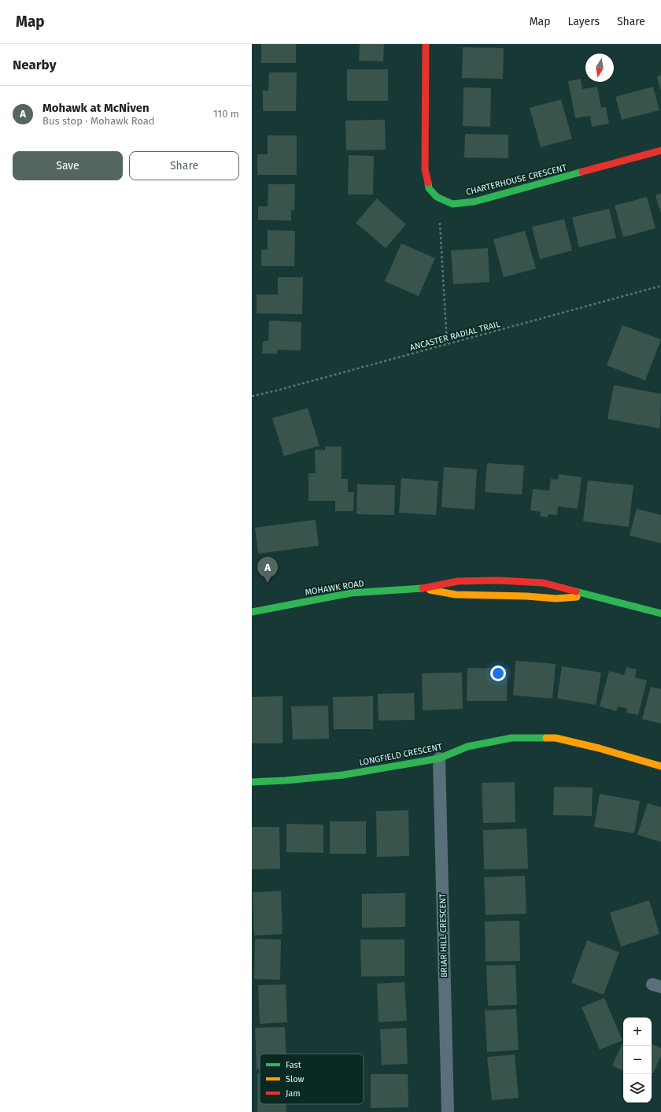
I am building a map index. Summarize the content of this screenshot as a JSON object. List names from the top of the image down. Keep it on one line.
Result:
{"streets":{"street":["CHARTERHOUSE CRESCENT","MOHAWK ROAD","LONGFIELD CRESCENT","BRIAR HILL CRESCENT"],"path":["ANCASTER RADIAL TRAIL"]},"crossings":[["LONGFIELD CRESCENT","BRIAR HILL CRESCENT"]],"legend":["Fast","Slow","Jam"],"north":"bottom","page":{"header":"Map","nav":["Map","Layers","Share"],"heading":"Nearby","list":[{"mark":"A","name":"Mohawk at McNiven","note":"Bus stop · Mohawk Road","value":"110 m"}],"buttons":["Save","Share"],"pins":"A","map_buttons":["+","−"]}}
